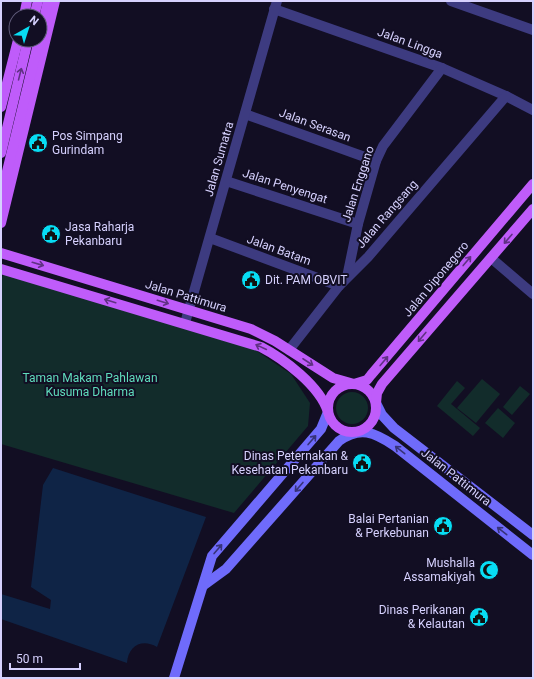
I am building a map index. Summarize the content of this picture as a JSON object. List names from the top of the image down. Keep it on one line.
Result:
{"streets":{"main road":["Jalan Diponegoro","Jalan Pattimura"],"street":["Jalan Lingga","Jalan Serasan","Jalan Sumatra","Jalan Enggano","Jalan Penyengat","Jalan Rangsang","Jalan Batam"]},"crossings":[["Jalan Lingga","Jalan Sumatra"],["Jalan Lingga","Jalan Enggano"],["Jalan Lingga","Jalan Rangsang"],["Jalan Serasan","Jalan Sumatra"],["Jalan Serasan","Jalan Enggano"],["Jalan Sumatra","Jalan Penyengat"],["Jalan Sumatra","Jalan Batam"],["Jalan Sumatra","Jalan Pattimura"],["Jalan Enggano","Jalan Penyengat"],["Jalan Enggano","Jalan Rangsang"],["Jalan Rangsang","Jalan Batam"],["Jalan Rangsang","Jalan Pattimura"],["Jalan Diponegoro","Jalan Pattimura"]],"parks":["Taman Makam Pahlawan Kusuma Dharma"],"places":{"public building":["Pos Simpang Gurindam","Jasa Raharja Pekanbaru","Dit. PAM OBVIT","Dinas Peternakan & Kesehatan Pekanbaru","Balai Pertanian & Perkebunan","Dinas Perikanan & Kelautan"],"mosque":["Mushalla Assamakiyah"]},"scale_bar":"50 m","north":"top right"}
